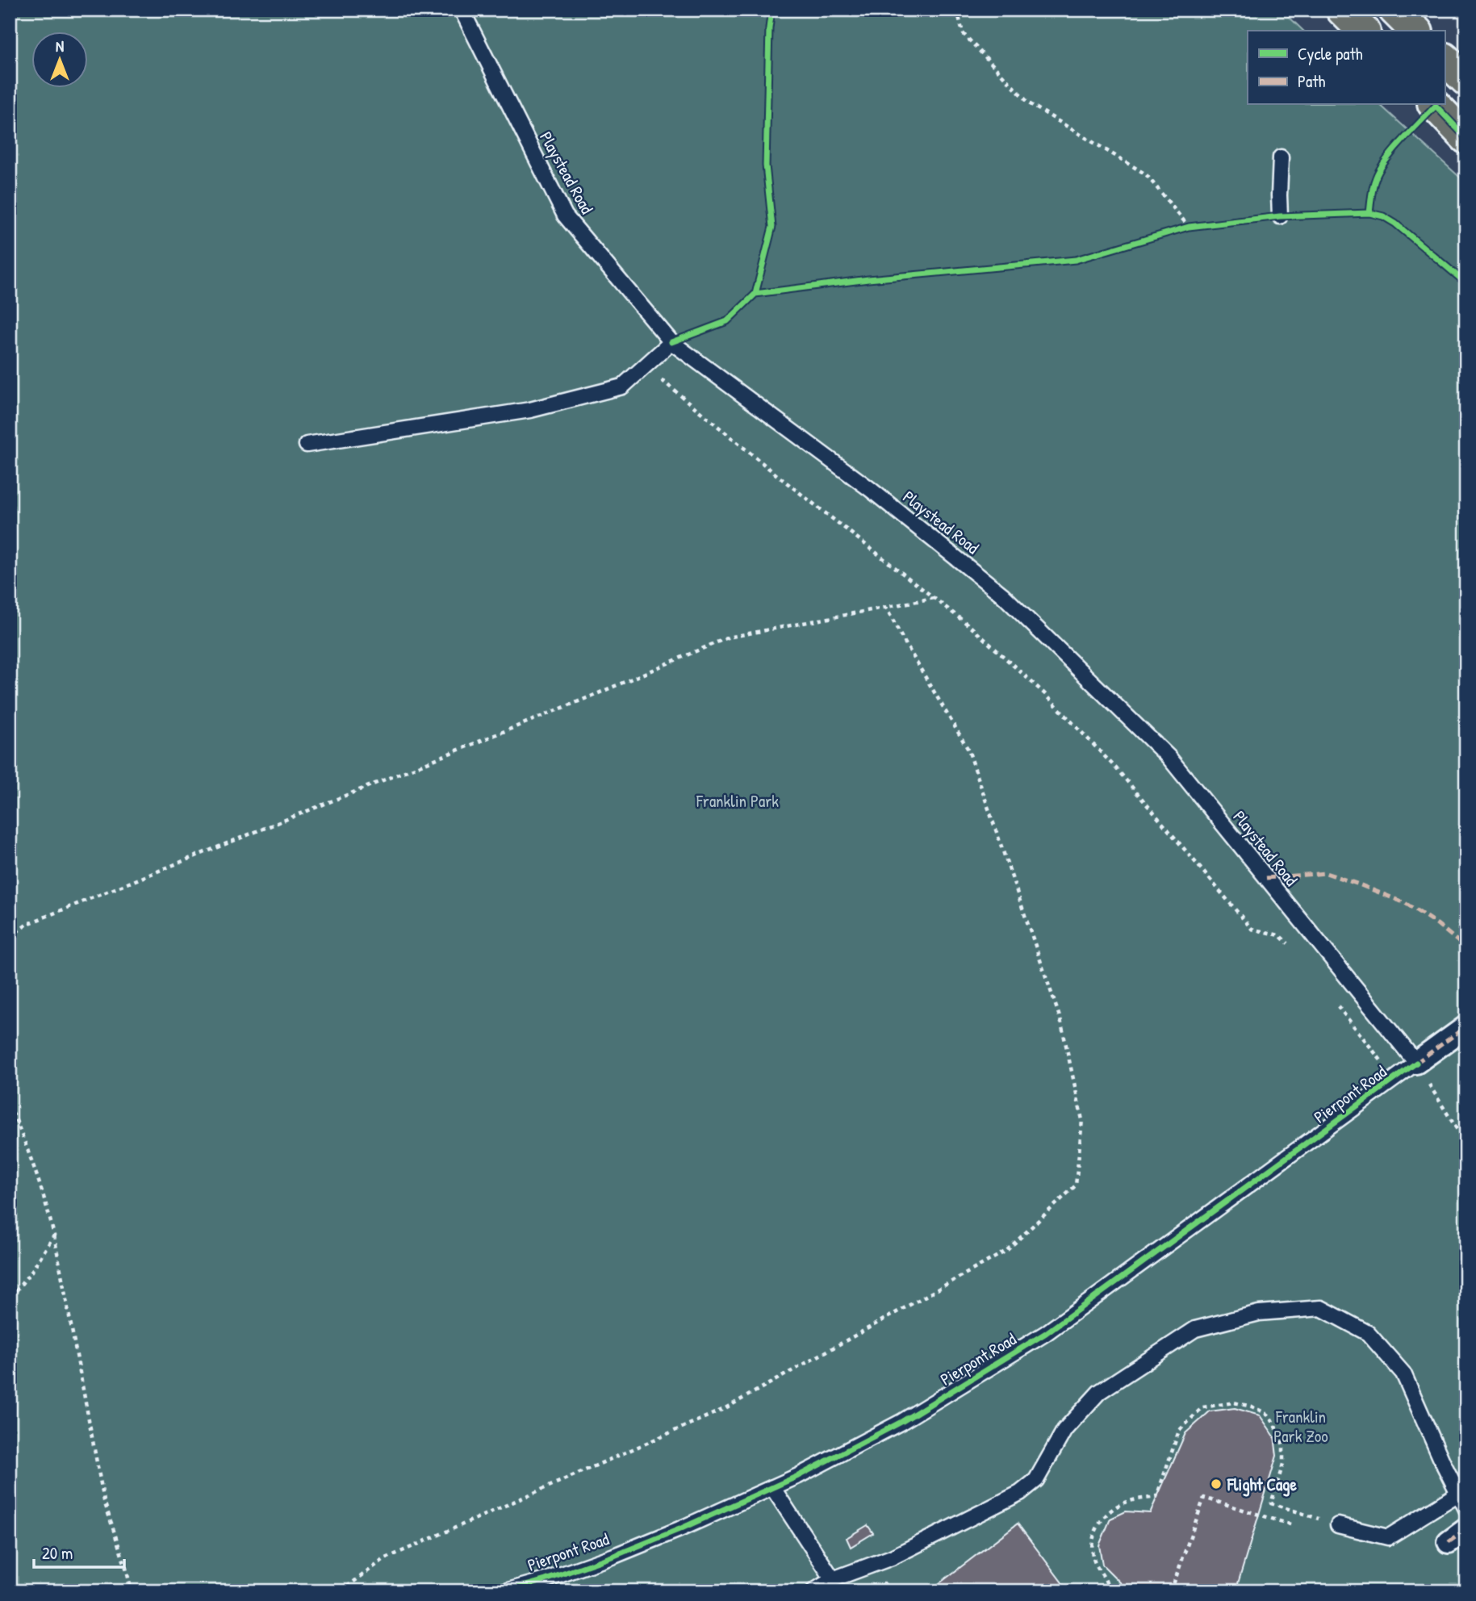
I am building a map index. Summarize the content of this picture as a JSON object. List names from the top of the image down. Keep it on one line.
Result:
{"streets":{"lane":["Playstead Road","Pierpont Road"]},"crossings":[["Playstead Road","Pierpont Road"]],"parks":["Franklin Park","Franklin Park Zoo"],"places":["Flight Cage"],"legend":["Cycle path","Path"],"scale_bar":"20 m","north":"top"}
